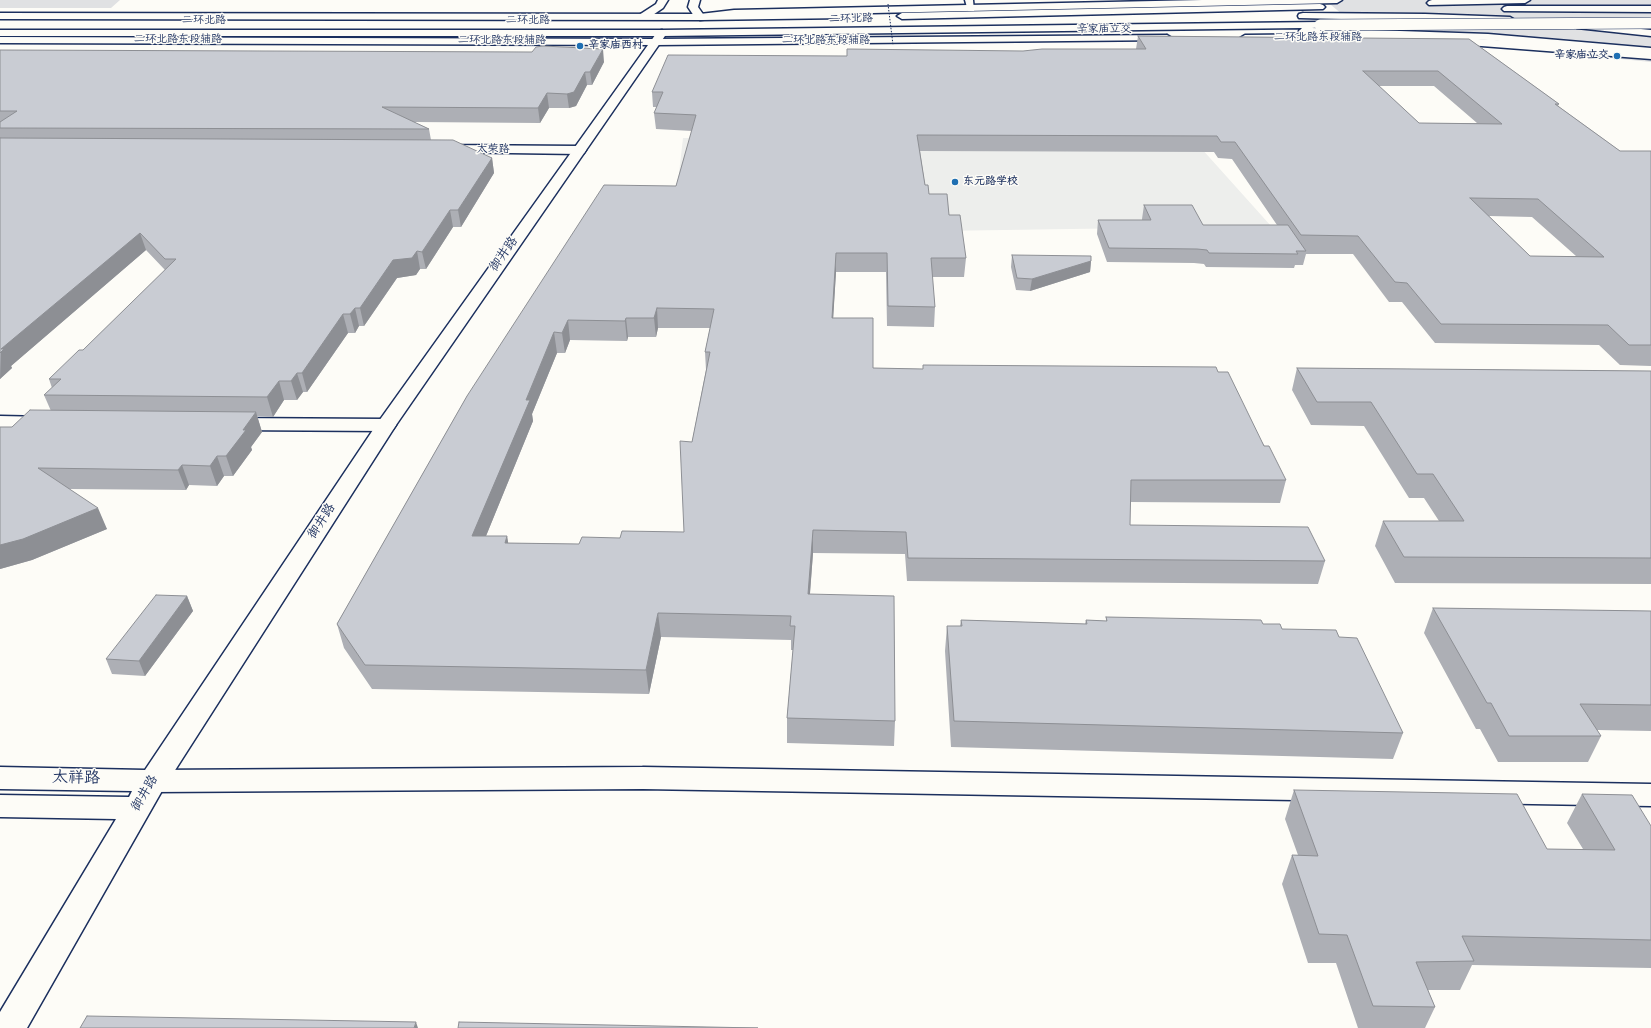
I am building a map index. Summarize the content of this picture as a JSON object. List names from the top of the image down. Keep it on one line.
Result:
{"streets":{"main road":["二环北路","辛家庙立交","二环北路东段辅路","太荣路","御井路","太祥路"]},"crossings":[["二环北路","辛家庙立交"],["二环北路","二环北路东段辅路"],["二环北路","御井路"],["二环北路东段辅路","御井路"],["太荣路","御井路"],["御井路","太祥路"]],"places":["辛家庙西村","辛家庙立交","东元路学校"]}
